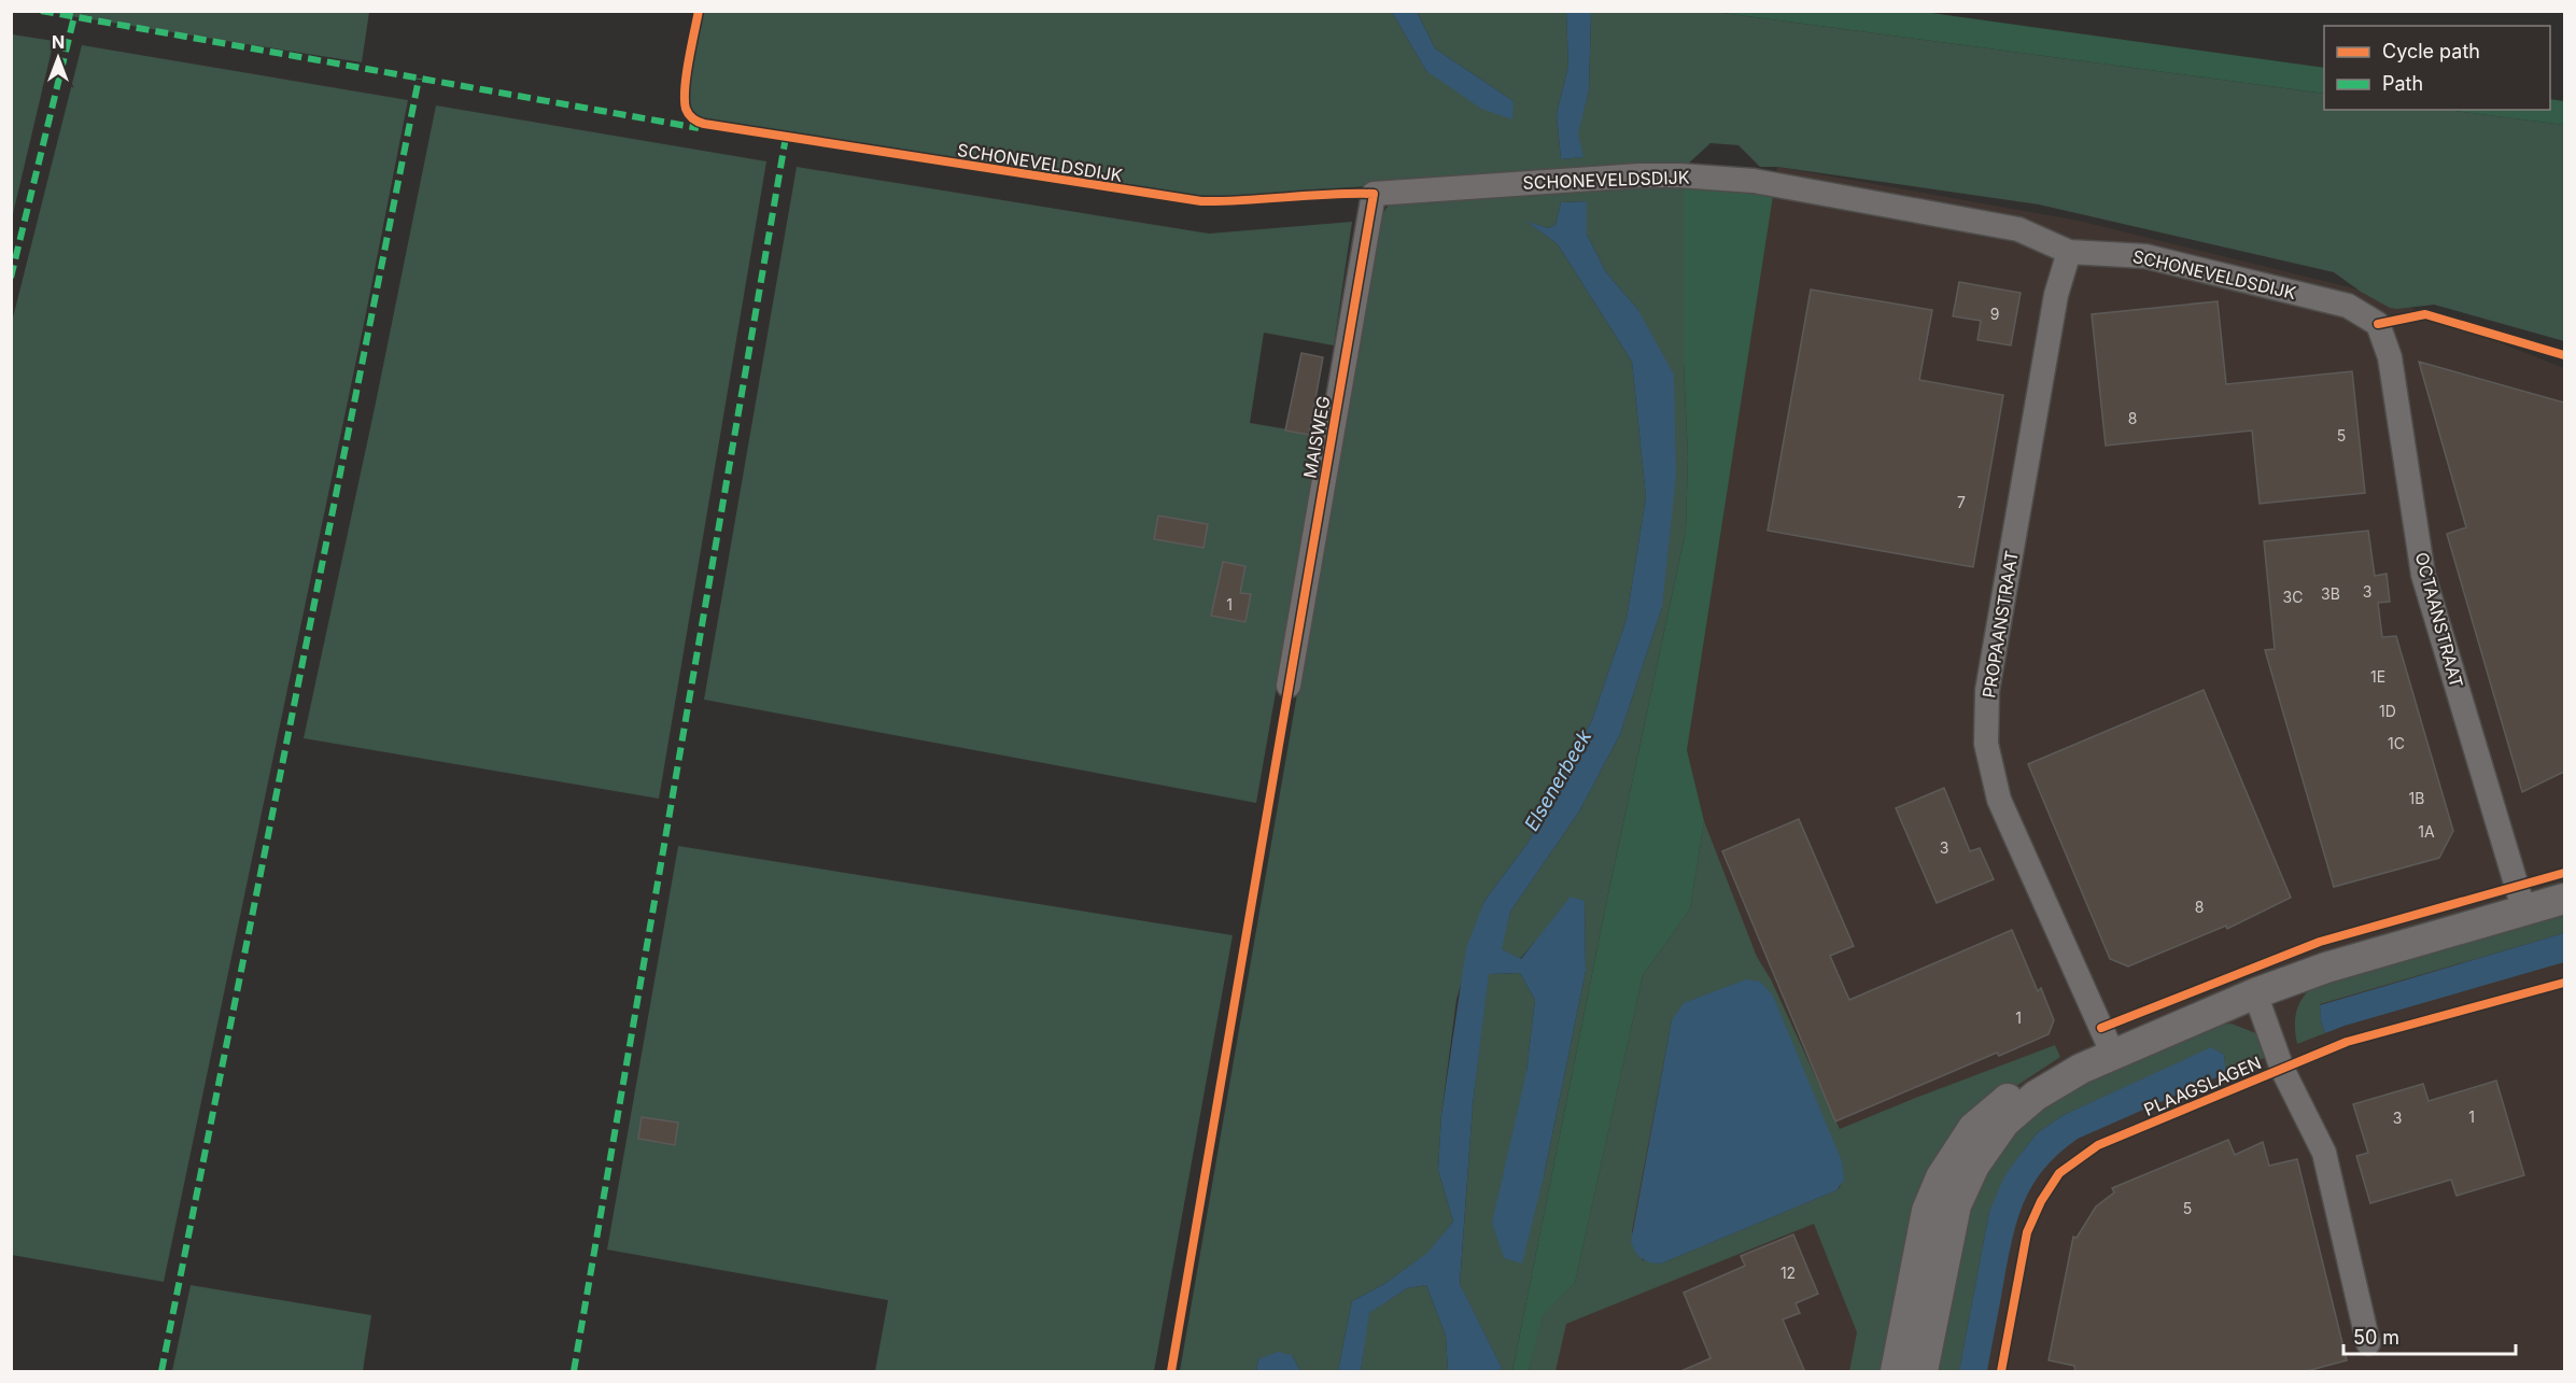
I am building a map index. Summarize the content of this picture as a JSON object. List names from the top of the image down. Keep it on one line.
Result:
{"streets":{"street":["SCHONEVELDSDIJK","MAISWEG","OCTAANSTRAAT","PROPAANSTRAAT","PLAAGSLAGEN"]},"crossings":[["SCHONEVELDSDIJK","MAISWEG"],["SCHONEVELDSDIJK","OCTAANSTRAAT"],["SCHONEVELDSDIJK","PROPAANSTRAAT"]],"water":["Elsenerbeek"],"house_numbers":["9","8","5","7","3","3B","3C","1","1E","1D","1C","1B","1A","3","8","1","1","3","5","12"],"legend":["Cycle path","Path"],"scale_bar":"50 m","north":"top"}
